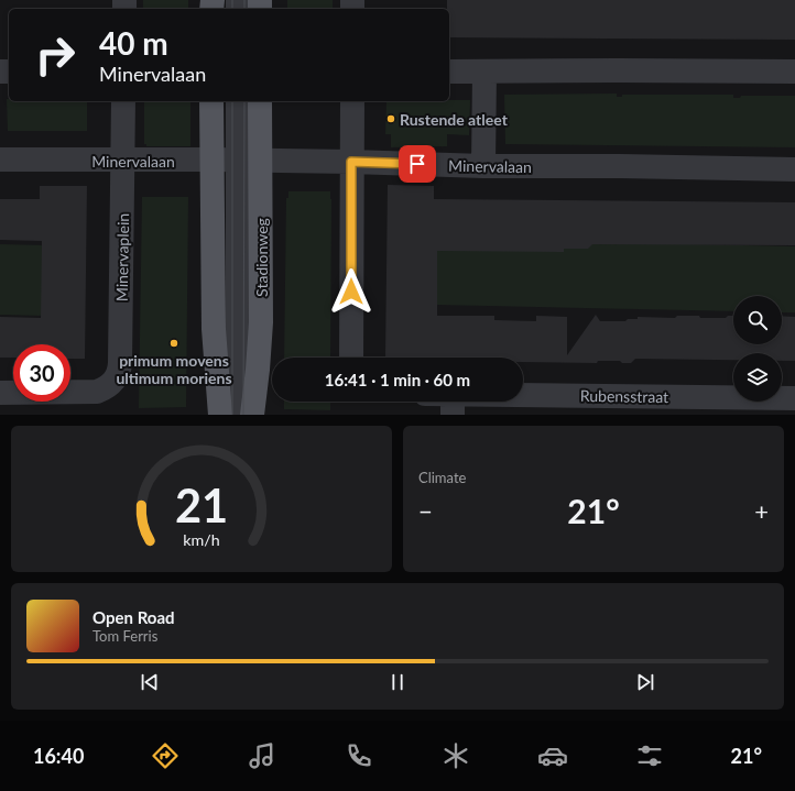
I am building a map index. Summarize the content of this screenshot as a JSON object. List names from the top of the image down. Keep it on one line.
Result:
{"streets":{"main road":["Stadionweg"],"street":["Minervalaan","Minervaplein","Rubensstraat"]},"crossings":[["Minervalaan","Minervaplein"],["Minervalaan","Stadionweg"]],"places":["Rustende atleet","primum movens ultimum moriens"],"page":{"turn":["40 m","Minervalaan"],"limit":"30","trip":"16:41 · 1 min · 60 m","tile":"Climate","heat":["−","21°","+"],"song":["Open Road","Tom Ferris"],"tabs":["16:40","21°"],"gauge":["21","km/h"]}}
